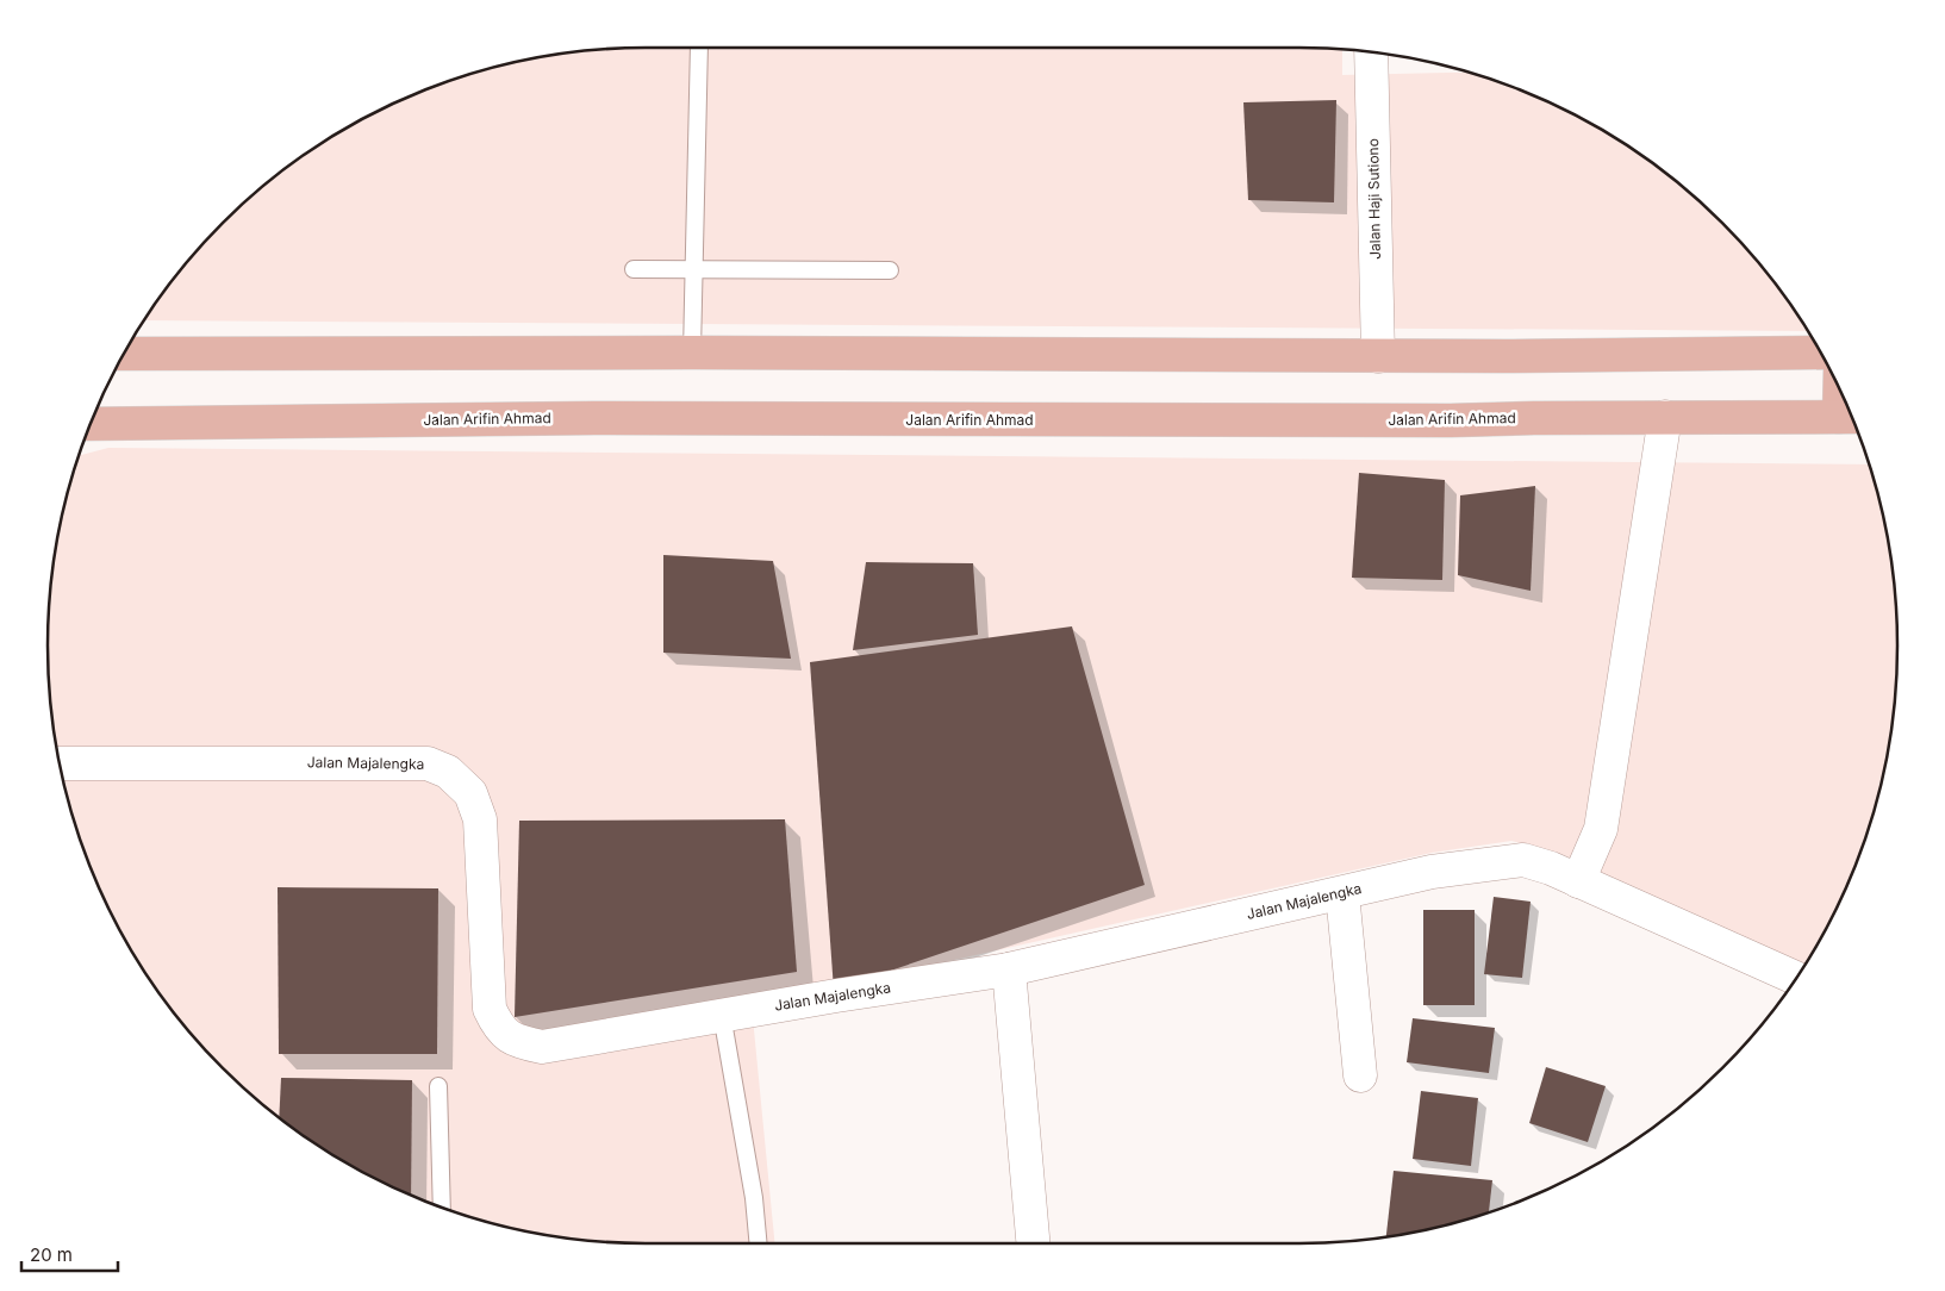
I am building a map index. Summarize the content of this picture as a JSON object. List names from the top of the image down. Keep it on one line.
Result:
{"streets":{"main road":["Jalan Arifin Ahmad"],"street":["Jalan Haji Sutiono","Jalan Majalengka"]},"scale_bar":"20 m"}
